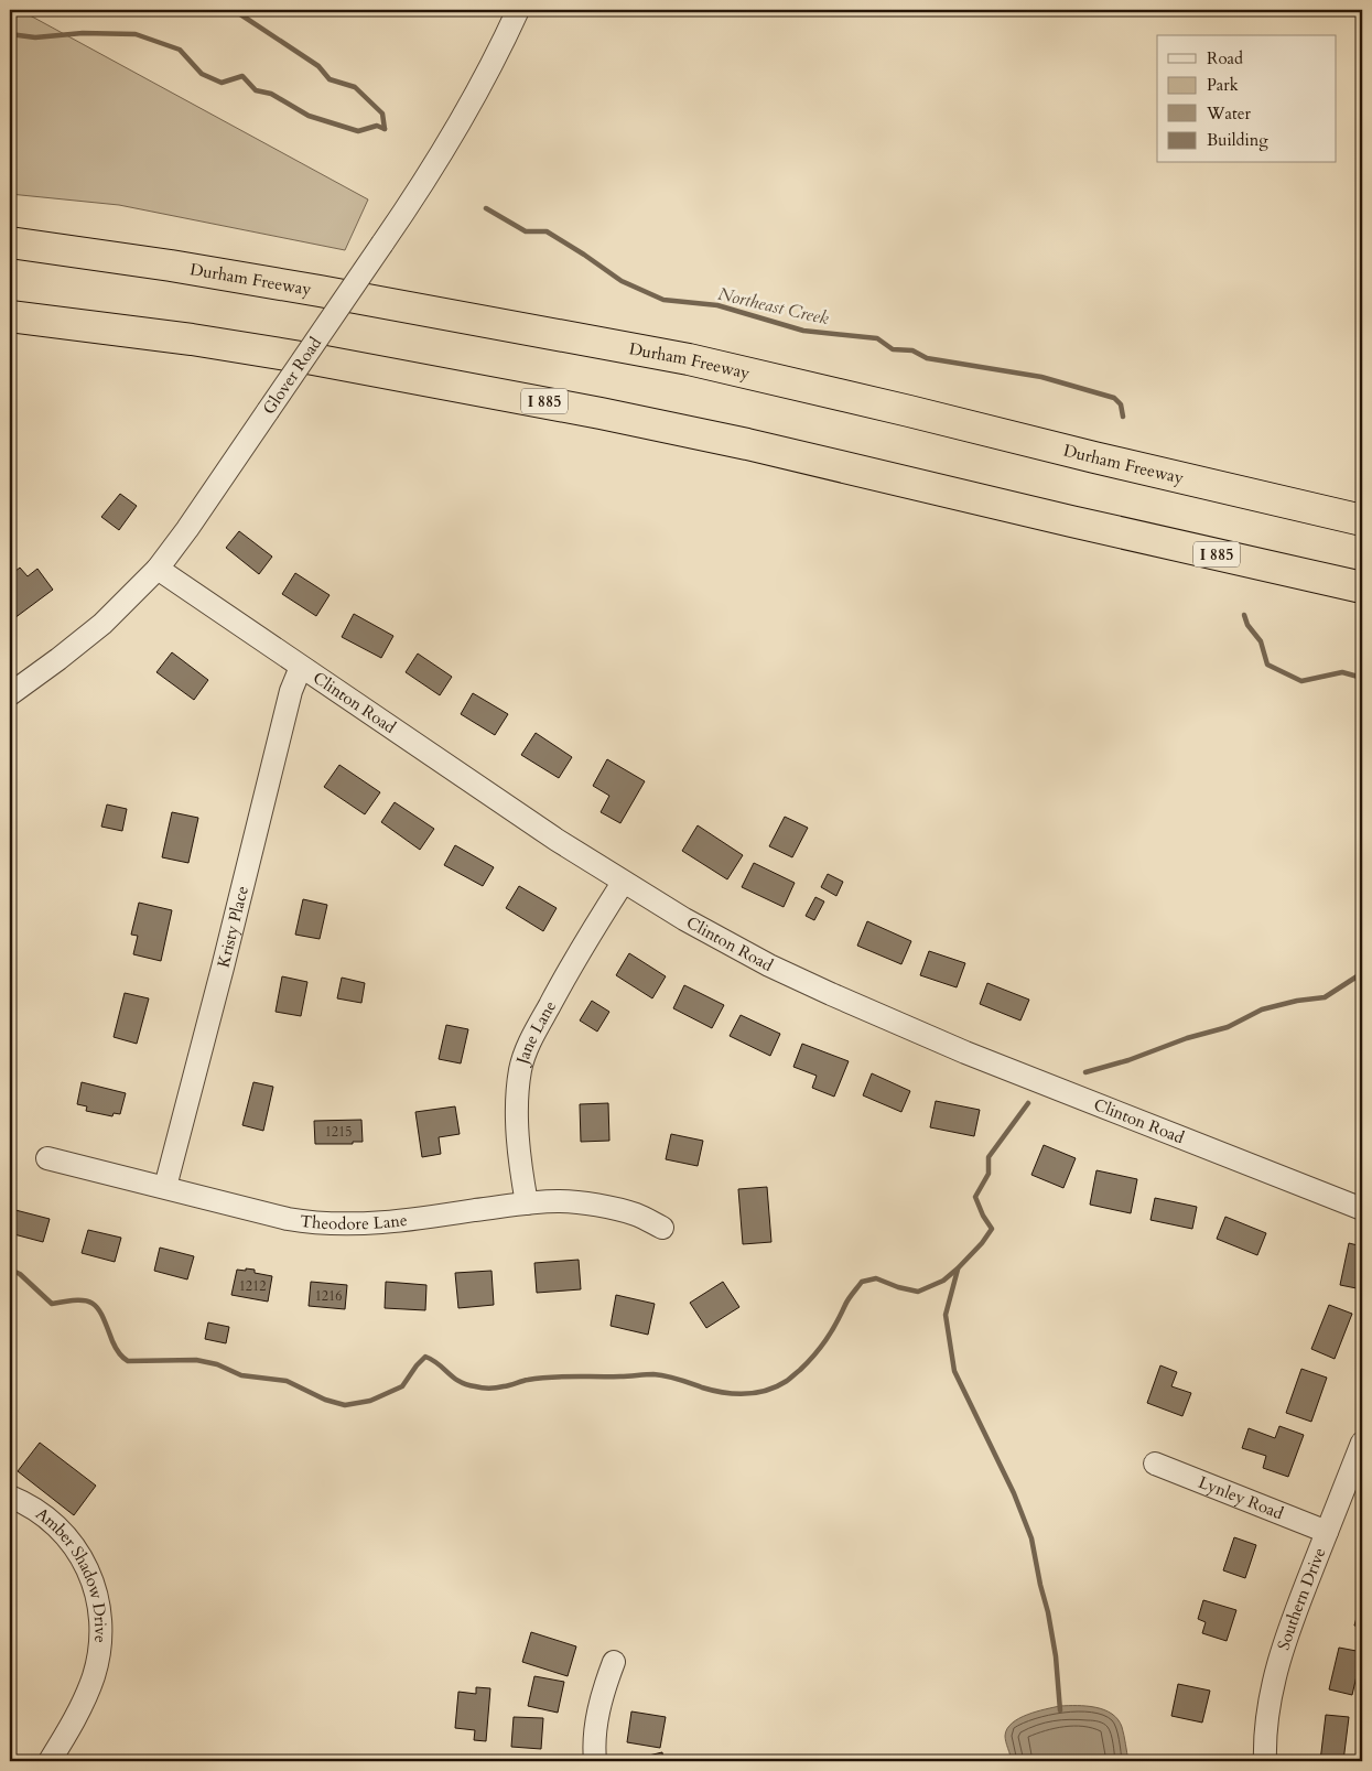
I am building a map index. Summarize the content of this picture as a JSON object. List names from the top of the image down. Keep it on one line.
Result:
{"streets":{"highway":["Durham Freeway","I 885"],"street":["Glover Road","Clinton Road","Kristy Place","Jane Lane","Theodore Lane","Lynley Road","Amber Shadow Drive","Southern Drive"]},"crossings":[["Glover Road","Clinton Road"],["Clinton Road","Kristy Place"],["Clinton Road","Jane Lane"],["Kristy Place","Theodore Lane"],["Jane Lane","Theodore Lane"],["Lynley Road","Southern Drive"]],"water":["Northeast Creek"],"house_numbers":["1215","1212","1216"],"legend":["Road","Park","Water","Building"]}
